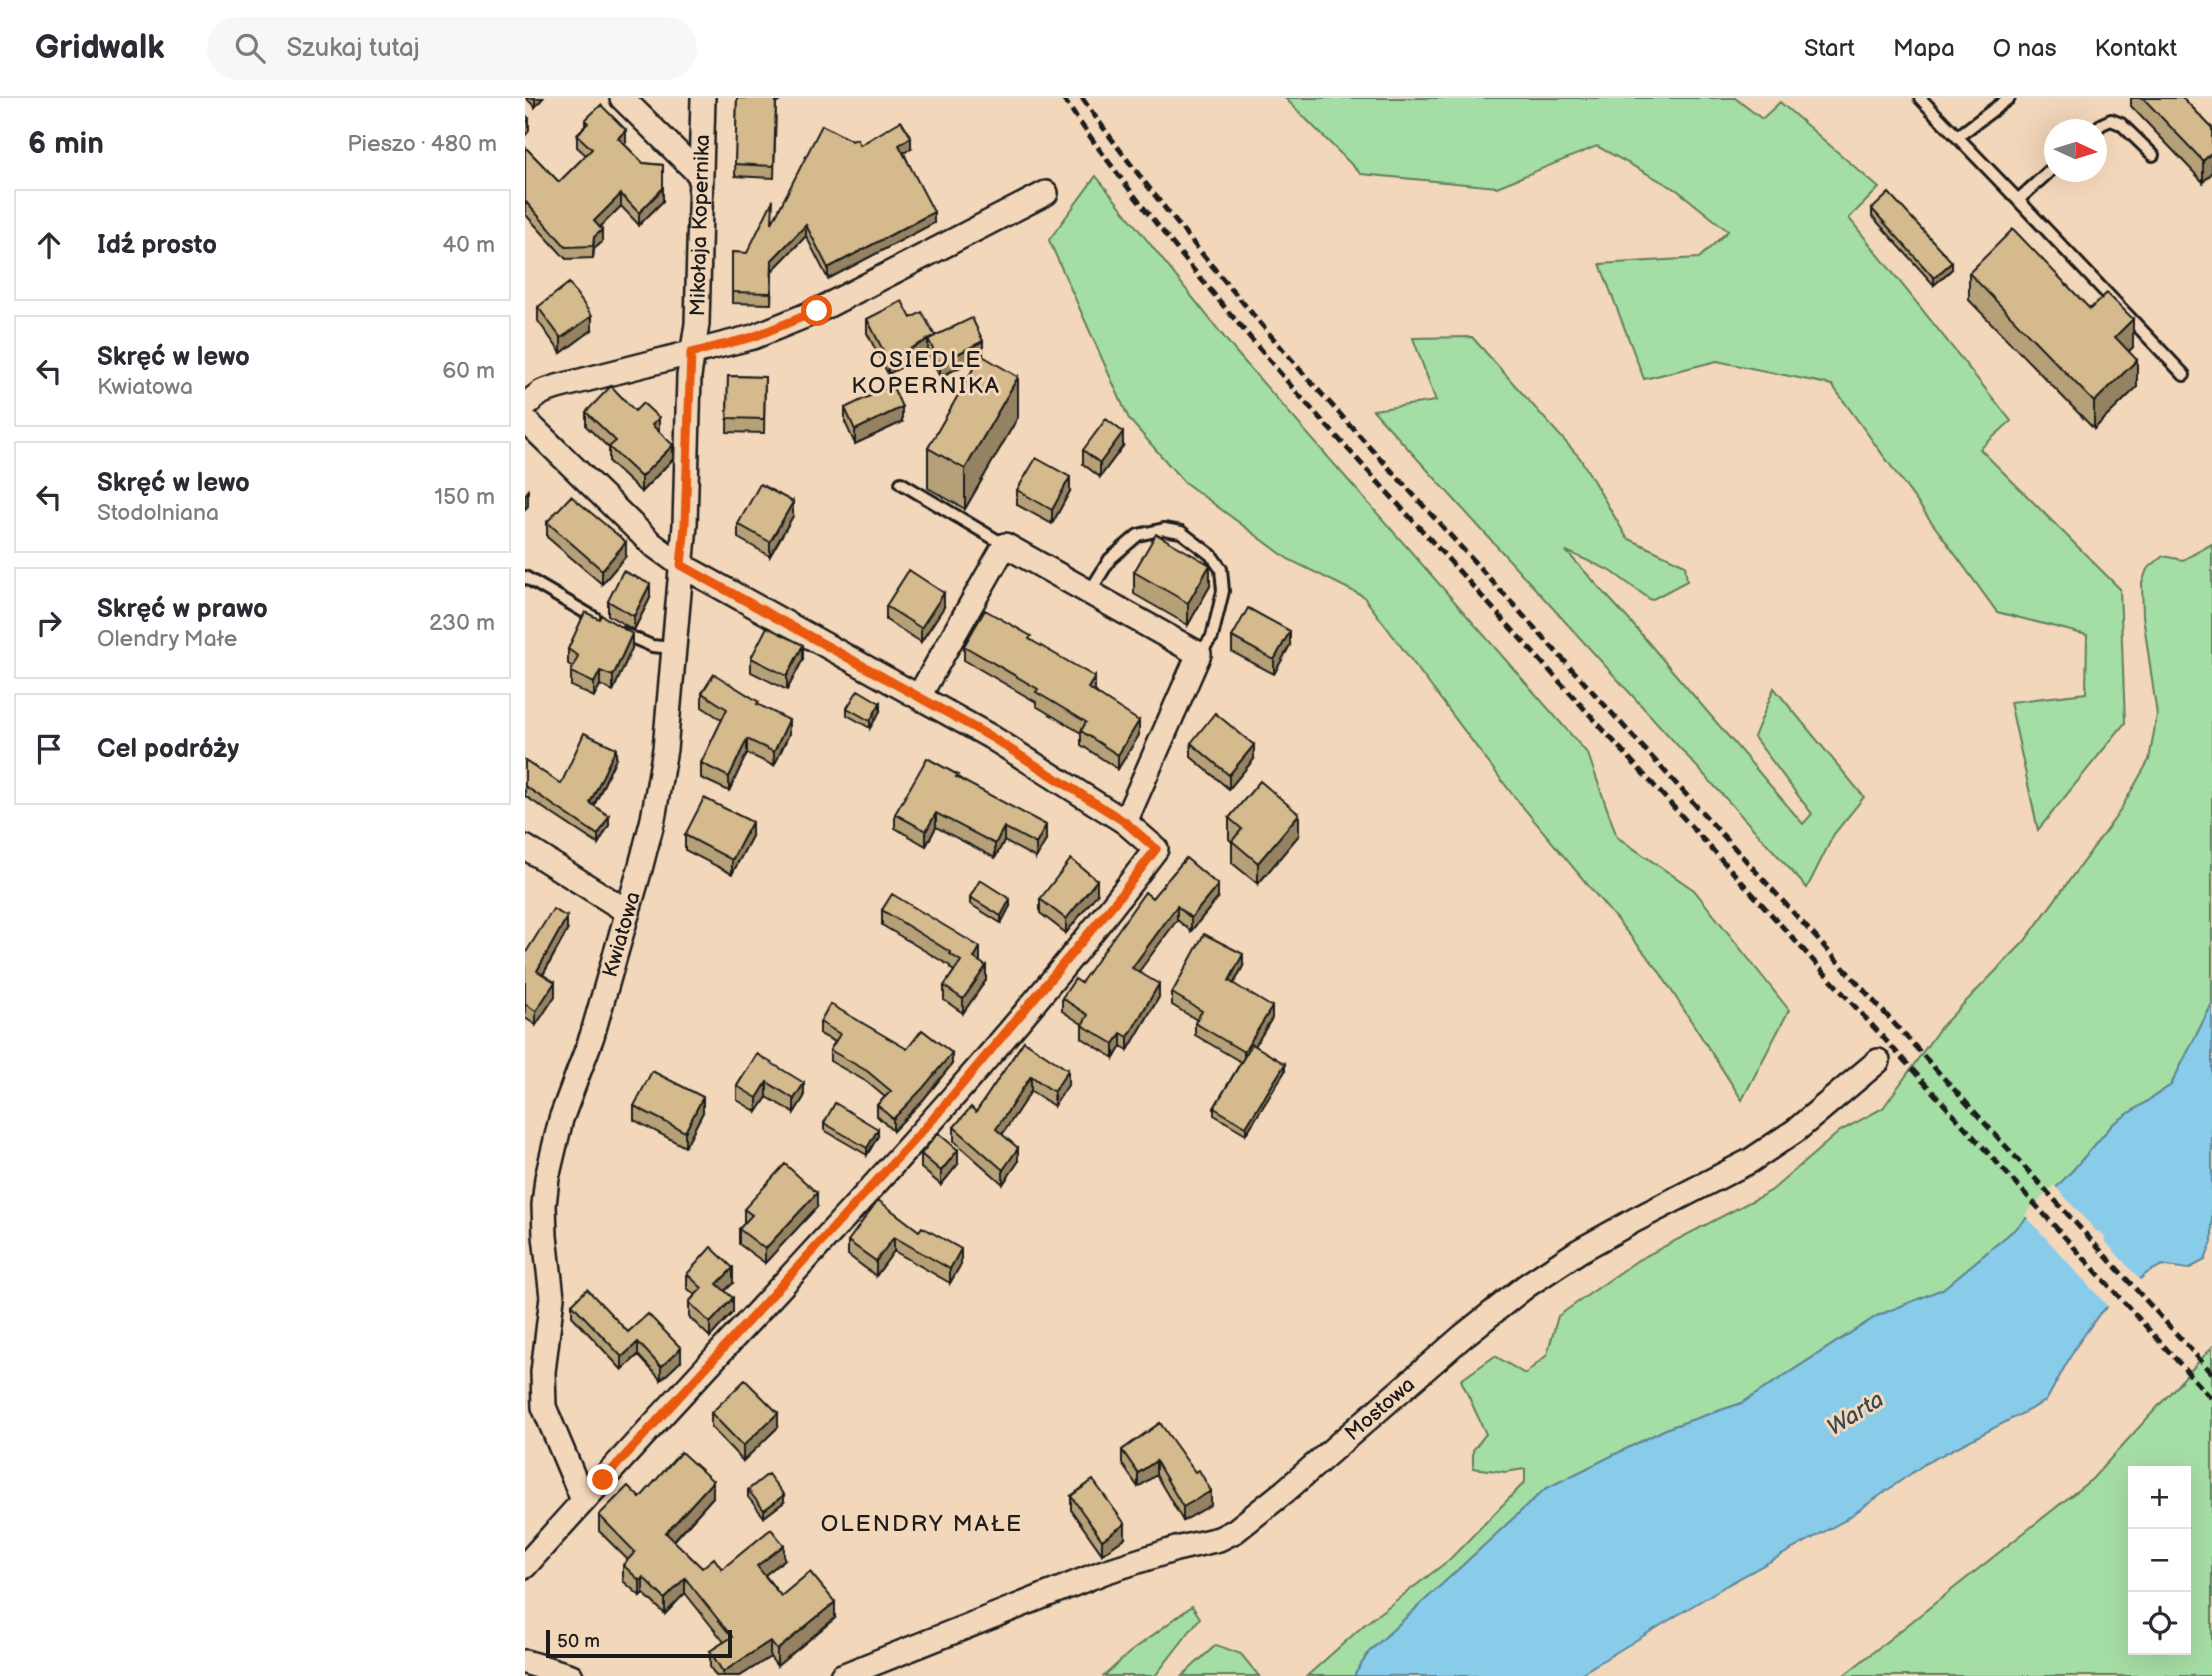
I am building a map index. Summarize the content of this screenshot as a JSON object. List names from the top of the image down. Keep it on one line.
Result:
{"streets":{"street":["Mikołaja Kopernika","Kwiatowa","Mostowa"]},"crossings":[["Mikołaja Kopernika","Kwiatowa"]],"districts":["OSIEDLE KOPERNIKA","OLENDRY MAŁE"],"water":["Warta"],"scale_bar":"50 m","north":"right","page":{"header":"Gridwalk","search":"Szukaj tutaj","nav":["Start","Mapa","O nas","Kontakt"],"heading":["6 min","Pieszo · 480 m"],"list":[["Idź prosto","40 m"],["Skręć w lewo","Kwiatowa","60 m"],["Skręć w lewo","Stodolniana","150 m"],["Skręć w prawo","Olendry Małe","230 m"],"Cel podróży"],"map_buttons":["+","−"],"scale":"50 m"}}
